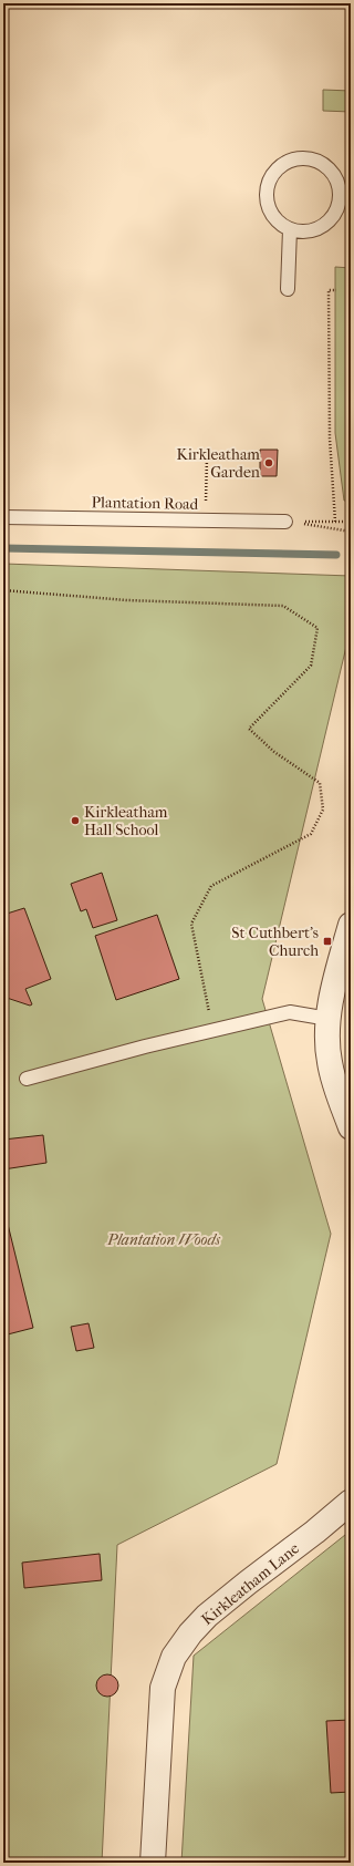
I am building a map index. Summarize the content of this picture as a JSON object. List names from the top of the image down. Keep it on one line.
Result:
{"streets":{"street":["Kirkleatham Lane"],"lane":["Plantation Road"]},"parks":["Plantation Woods"],"places":{"other":["Kirkleatham Garden","Kirkleatham Hall School"],"transit":["St Cuthbert's Church"]}}
